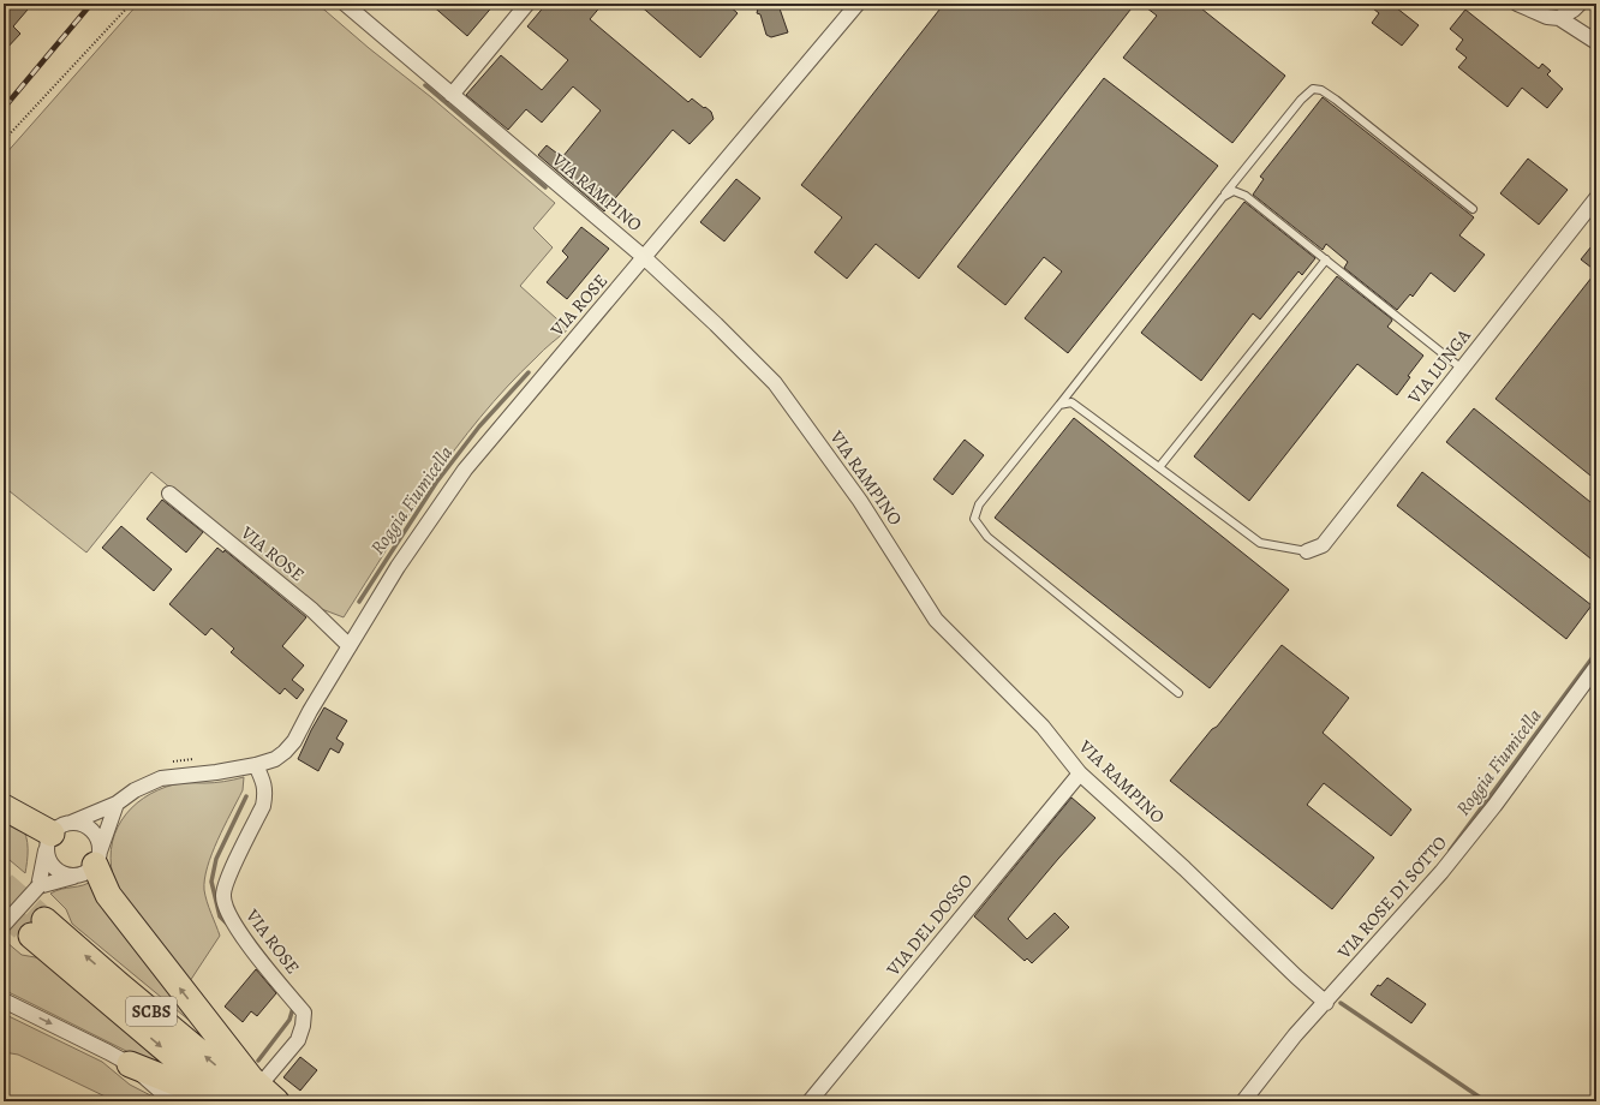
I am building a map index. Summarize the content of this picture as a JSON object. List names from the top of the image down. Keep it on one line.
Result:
{"streets":{"highway":["SCBS"],"street":["VIA RAMPINO","VIA ROSE","VIA LUNGA","VIA ROSE DI SOTTO","VIA DEL DOSSO"]},"crossings":[["VIA RAMPINO","VIA ROSE"],["VIA RAMPINO","VIA ROSE DI SOTTO"],["VIA RAMPINO","VIA DEL DOSSO"],["VIA ROSE","SCBS"]],"water":["Roggia Fiumicella"]}
